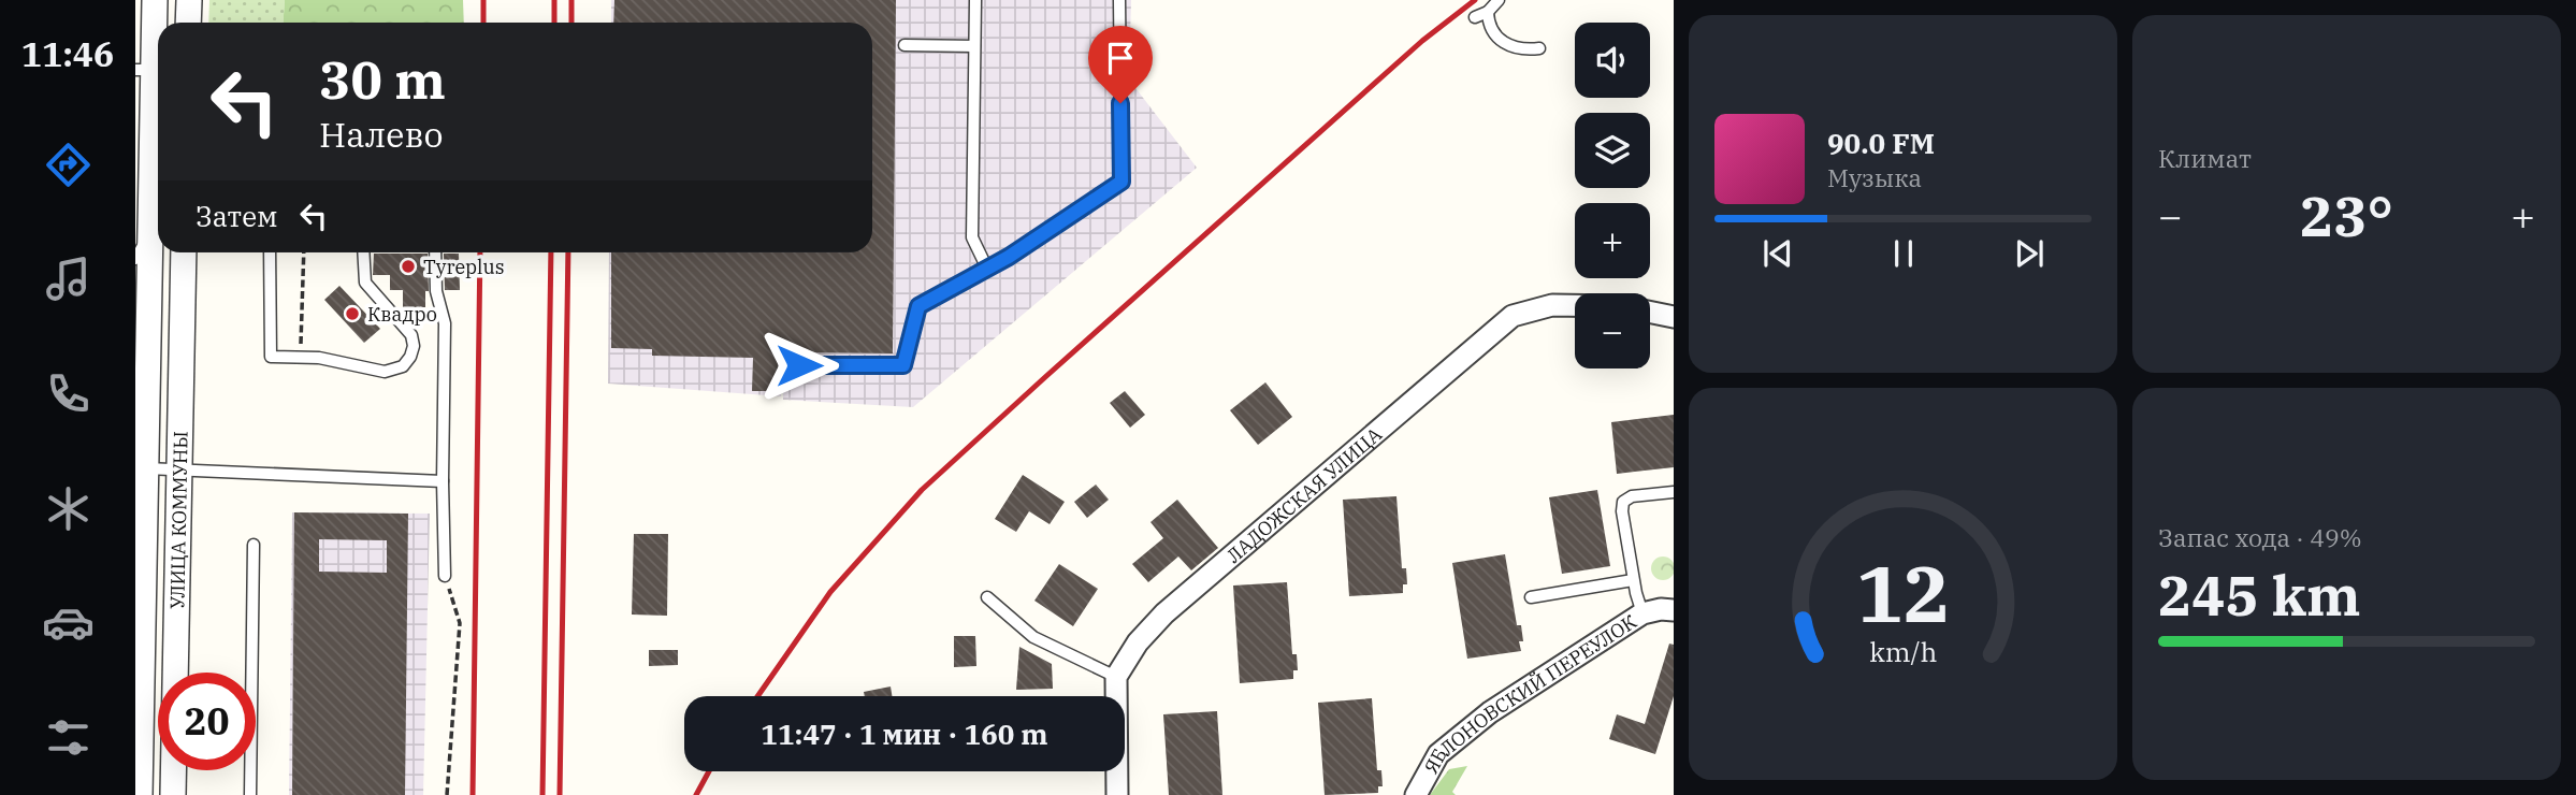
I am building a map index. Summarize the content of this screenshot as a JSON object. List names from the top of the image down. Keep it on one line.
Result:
{"streets":{"street":["ЛАДОЖСКАЯ УЛИЦА","УЛИЦА КОММУНЫ","ЯБЛОНОВСКИЙ ПЕРЕУЛОК"]},"places":["Tyreplus","Квадро"],"page":{"tabs":"11:46","tile":["Климат",["Запас хода · 49%","245 km"]],"map_buttons":["+","−"],"turn":["30 m","Налево"],"song":["90.0 FM","Музыка"],"then":"Затем","heat":["−","23°","+"],"limit":"20","trip":"11:47 · 1 мин · 160 m","gauge":["12","km/h"]}}
